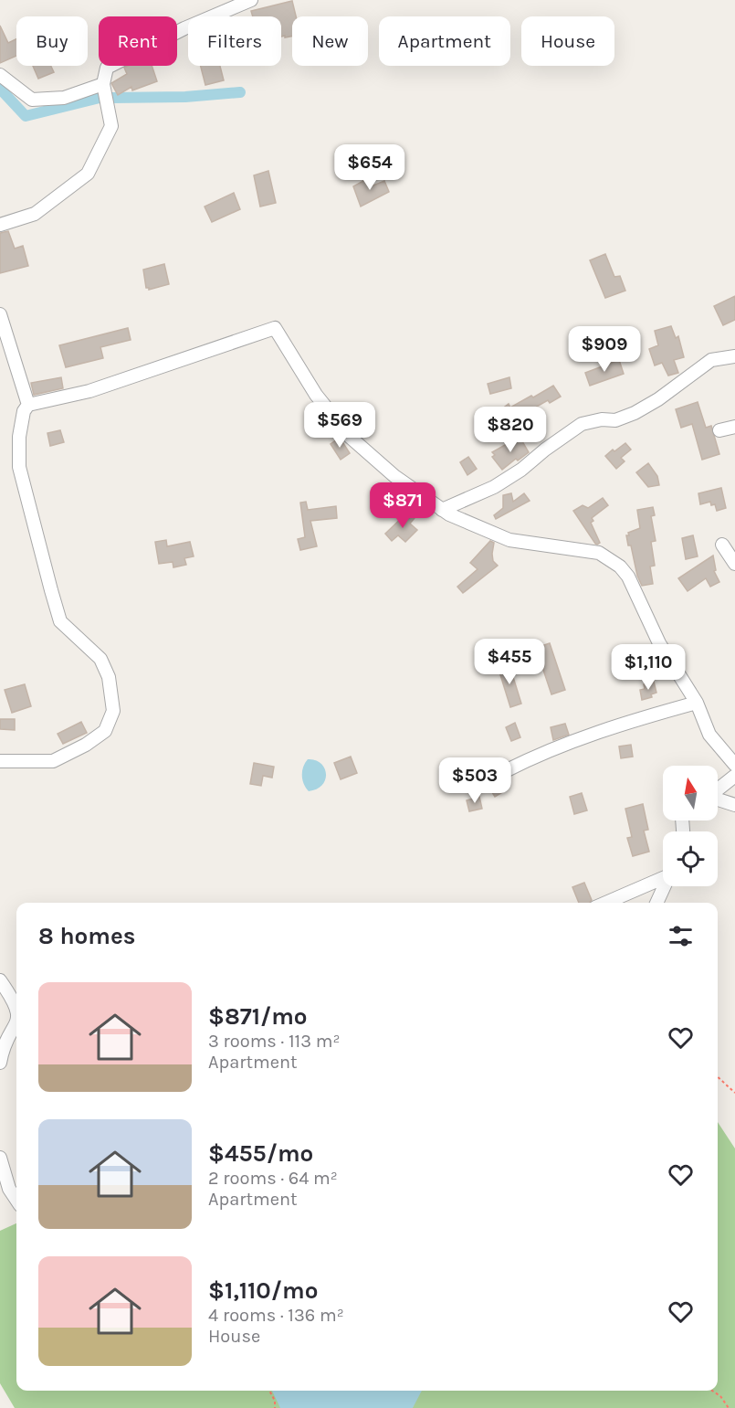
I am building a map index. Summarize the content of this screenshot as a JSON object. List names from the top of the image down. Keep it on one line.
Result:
{"north":"top","page":{"chip":["Buy","Rent","Filters","New","Apartment","House"],"price":["$654","$909","$569","$820","$871","$455","$1,110","$503"],"heading":"8 homes","list":[{"name":"$871/mo","note":"3 rooms · 113 m² · Apartment"},{"name":"$455/mo","note":"2 rooms · 64 m² · Apartment"},{"name":"$1,110/mo","note":"4 rooms · 136 m² · House"}]}}
